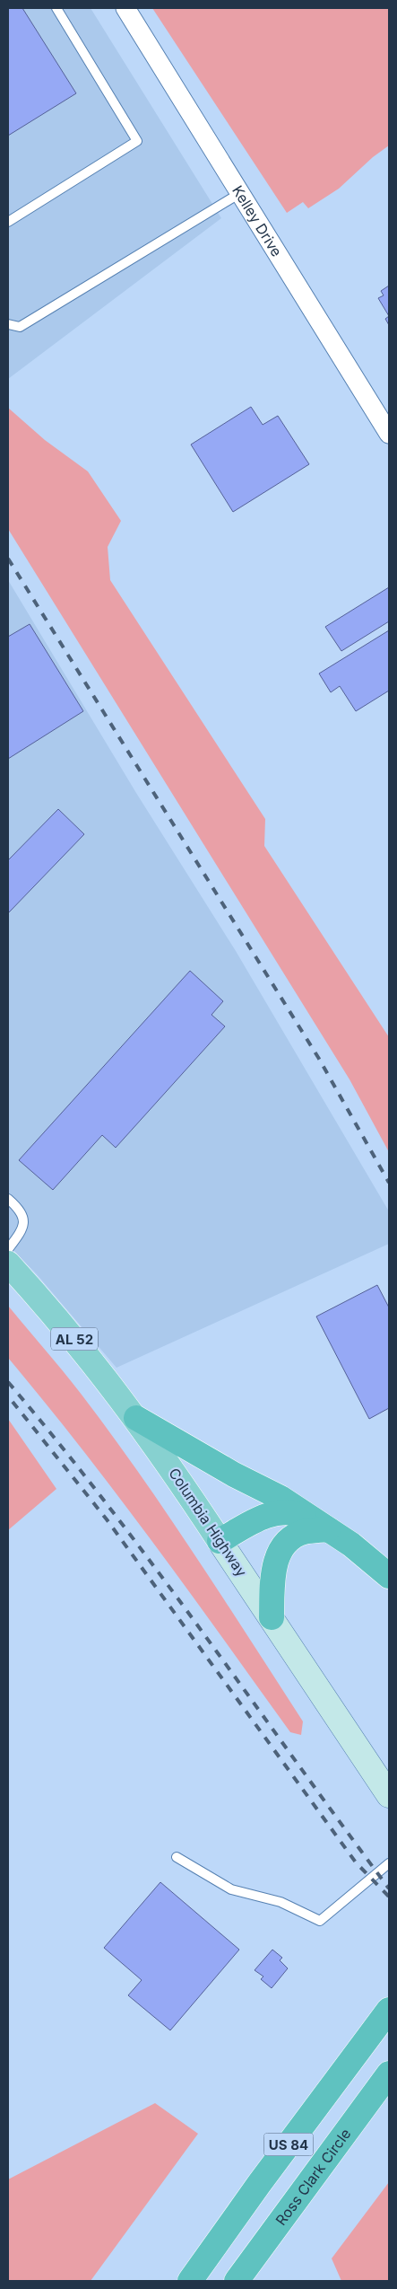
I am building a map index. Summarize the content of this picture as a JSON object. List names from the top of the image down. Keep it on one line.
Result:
{"streets":{"highway":["US 84","Ross Clark Circle"],"main road":["AL 52","Columbia Highway"],"street":["Kelley Drive"]}}
